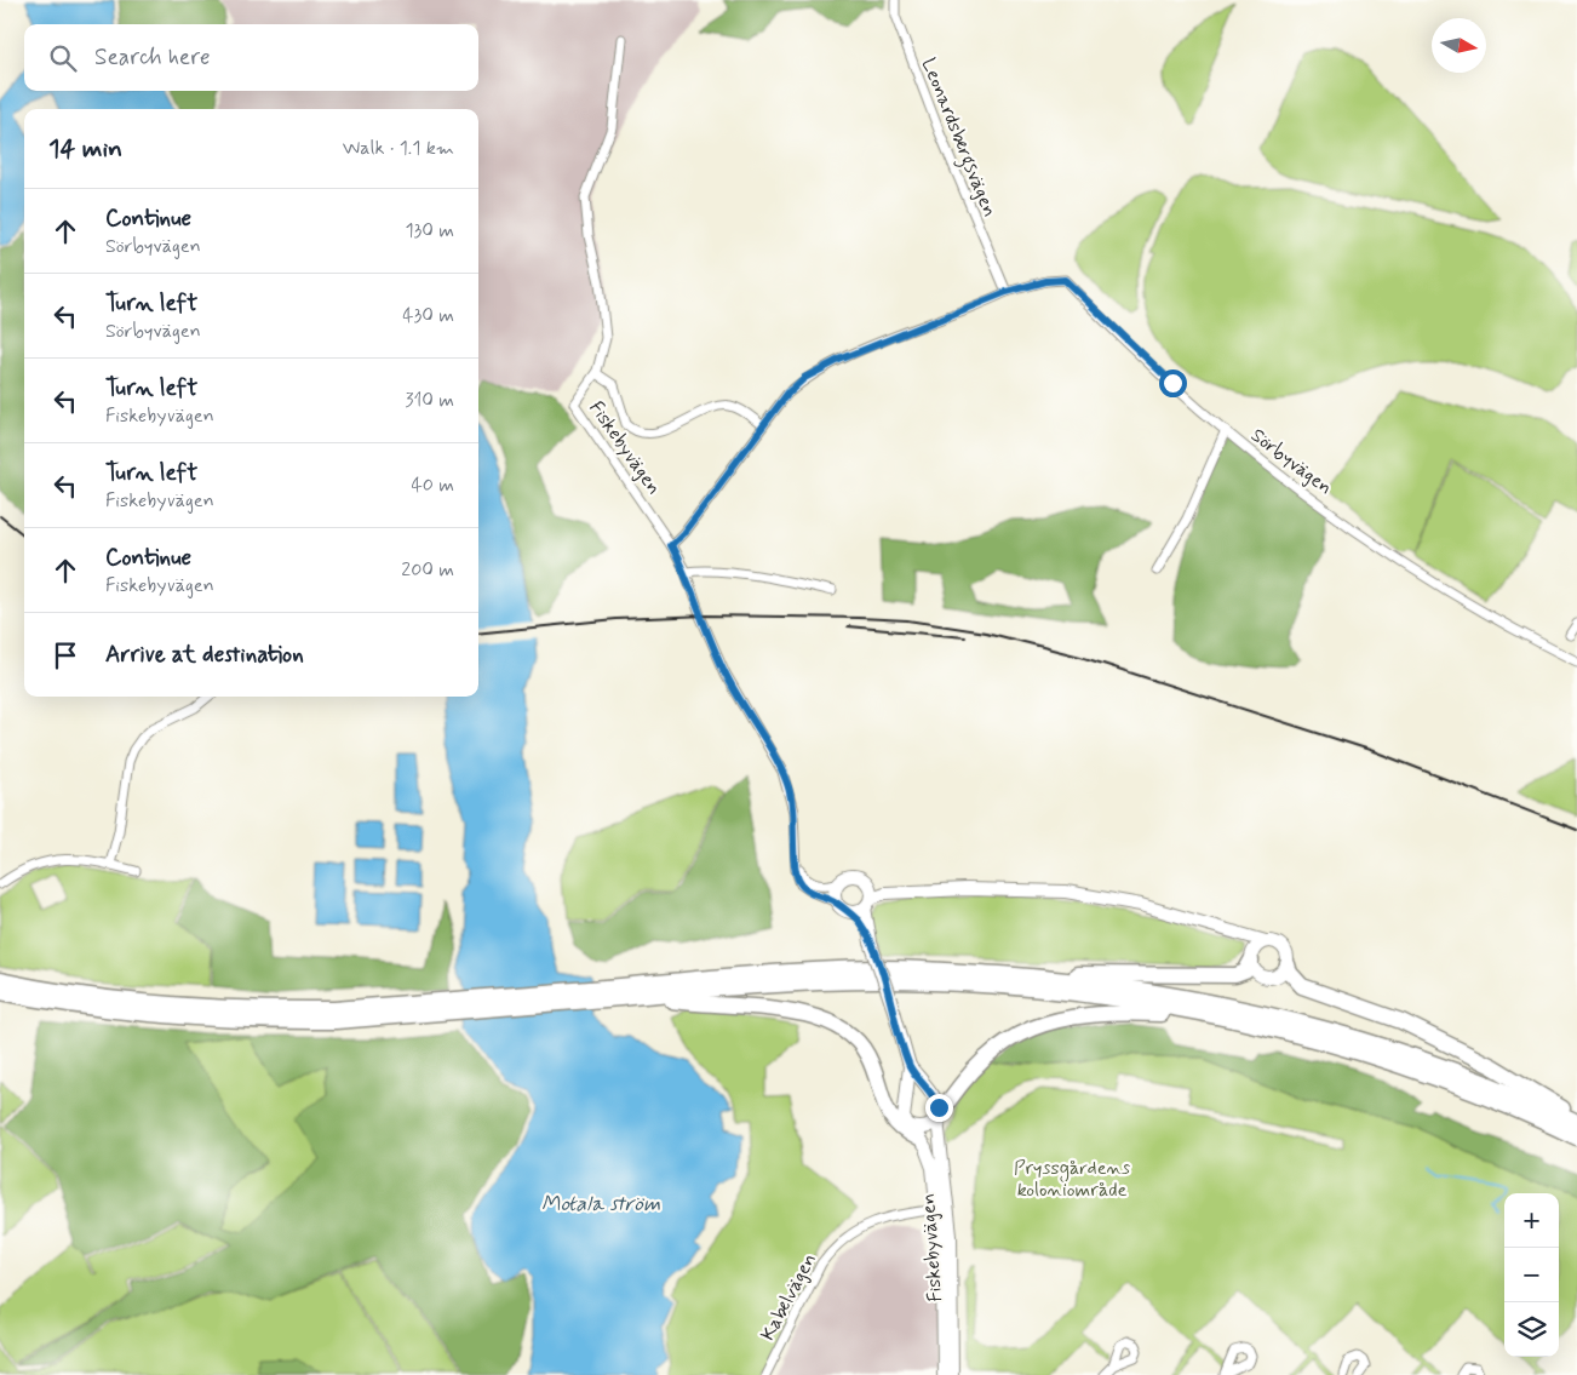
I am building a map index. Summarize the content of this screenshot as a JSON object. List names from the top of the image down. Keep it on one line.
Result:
{"streets":{"street":["Leonardsbergsvägen","Fiskebyvägen","Sörbyvägen","Kabelvägen"]},"crossings":[["Leonardsbergsvägen","Sörbyvägen"],["Fiskebyvägen","Sörbyvägen"],["Fiskebyvägen","Kabelvägen"]],"water":["Motala ström"],"parks":["Pryssgårdens koloniområde"],"north":"right","page":{"search":"Search here","heading":["14 min","Walk · 1.1 km"],"list":[["Continue","Sörbyvägen","130 m"],["Turn left","Sörbyvägen","430 m"],["Turn left","Fiskebyvägen","310 m"],["Turn left","Fiskebyvägen","40 m"],["Continue","Fiskebyvägen","200 m"],"Arrive at destination"],"map_buttons":["+","−"]}}
